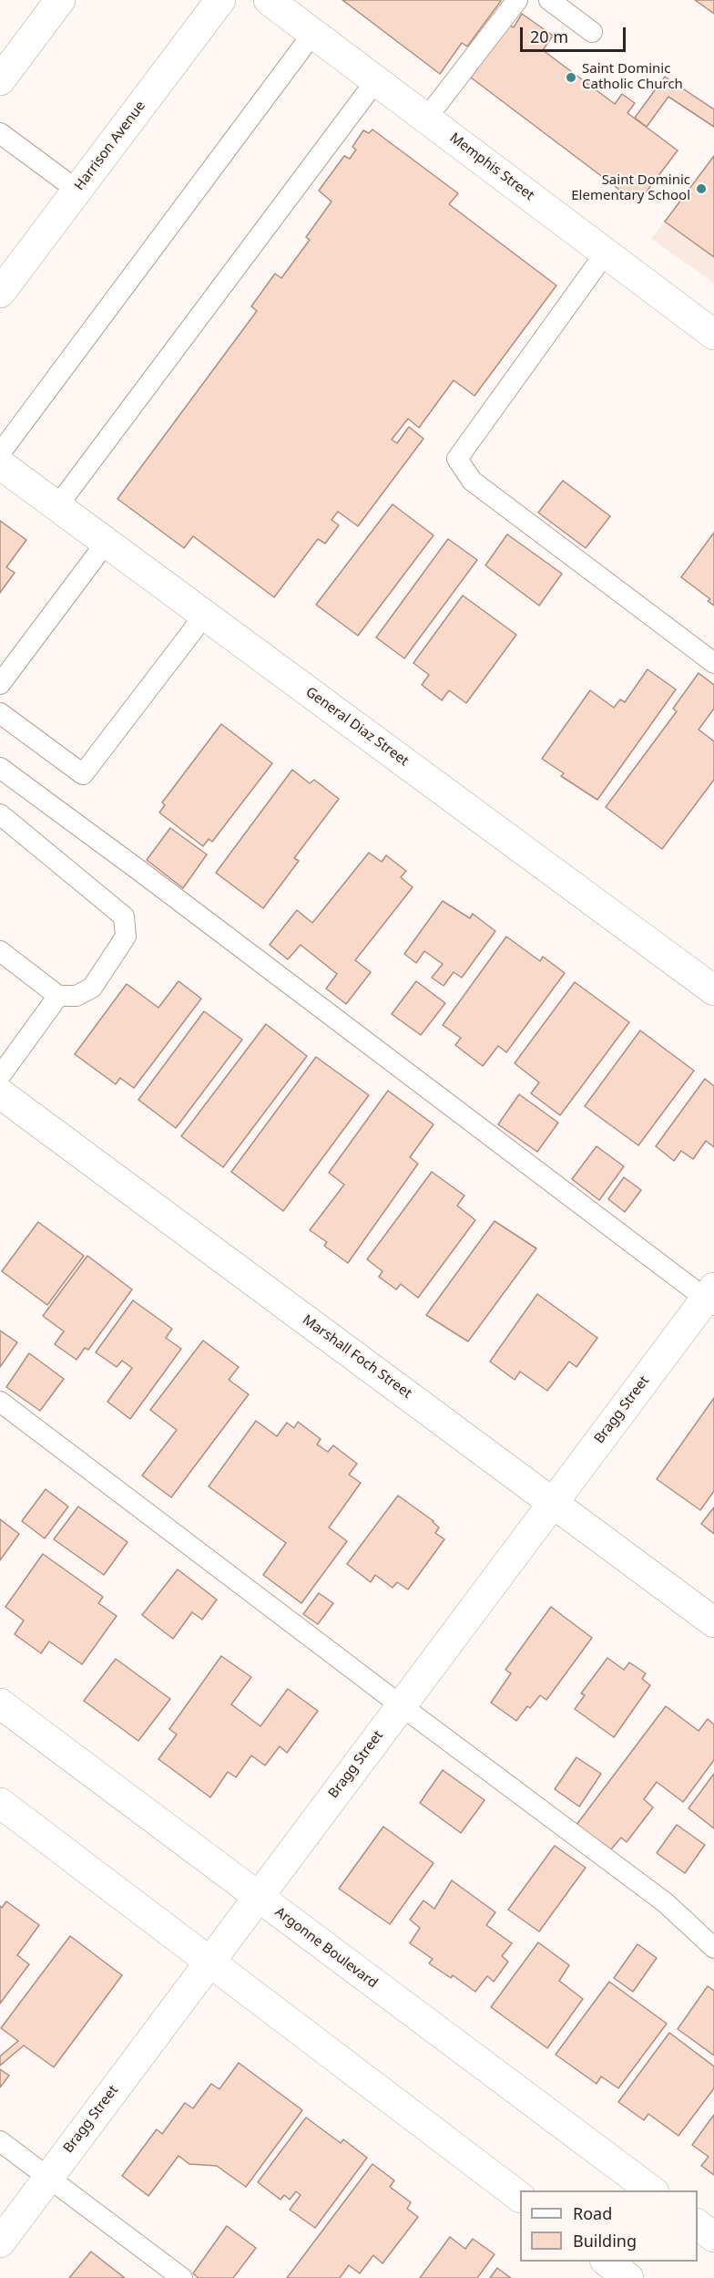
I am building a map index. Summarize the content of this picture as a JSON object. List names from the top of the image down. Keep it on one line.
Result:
{"streets":{"street":["Harrison Avenue","Memphis Street","General Diaz Street","Marshall Foch Street","Bragg Street","Argonne Boulevard"]},"crossings":[["Marshall Foch Street","Bragg Street"],["Bragg Street","Argonne Boulevard"]],"places":["Saint Dominic Catholic Church","Saint Dominic Elementary School"],"legend":["Road","Building"],"scale_bar":"20 m"}
